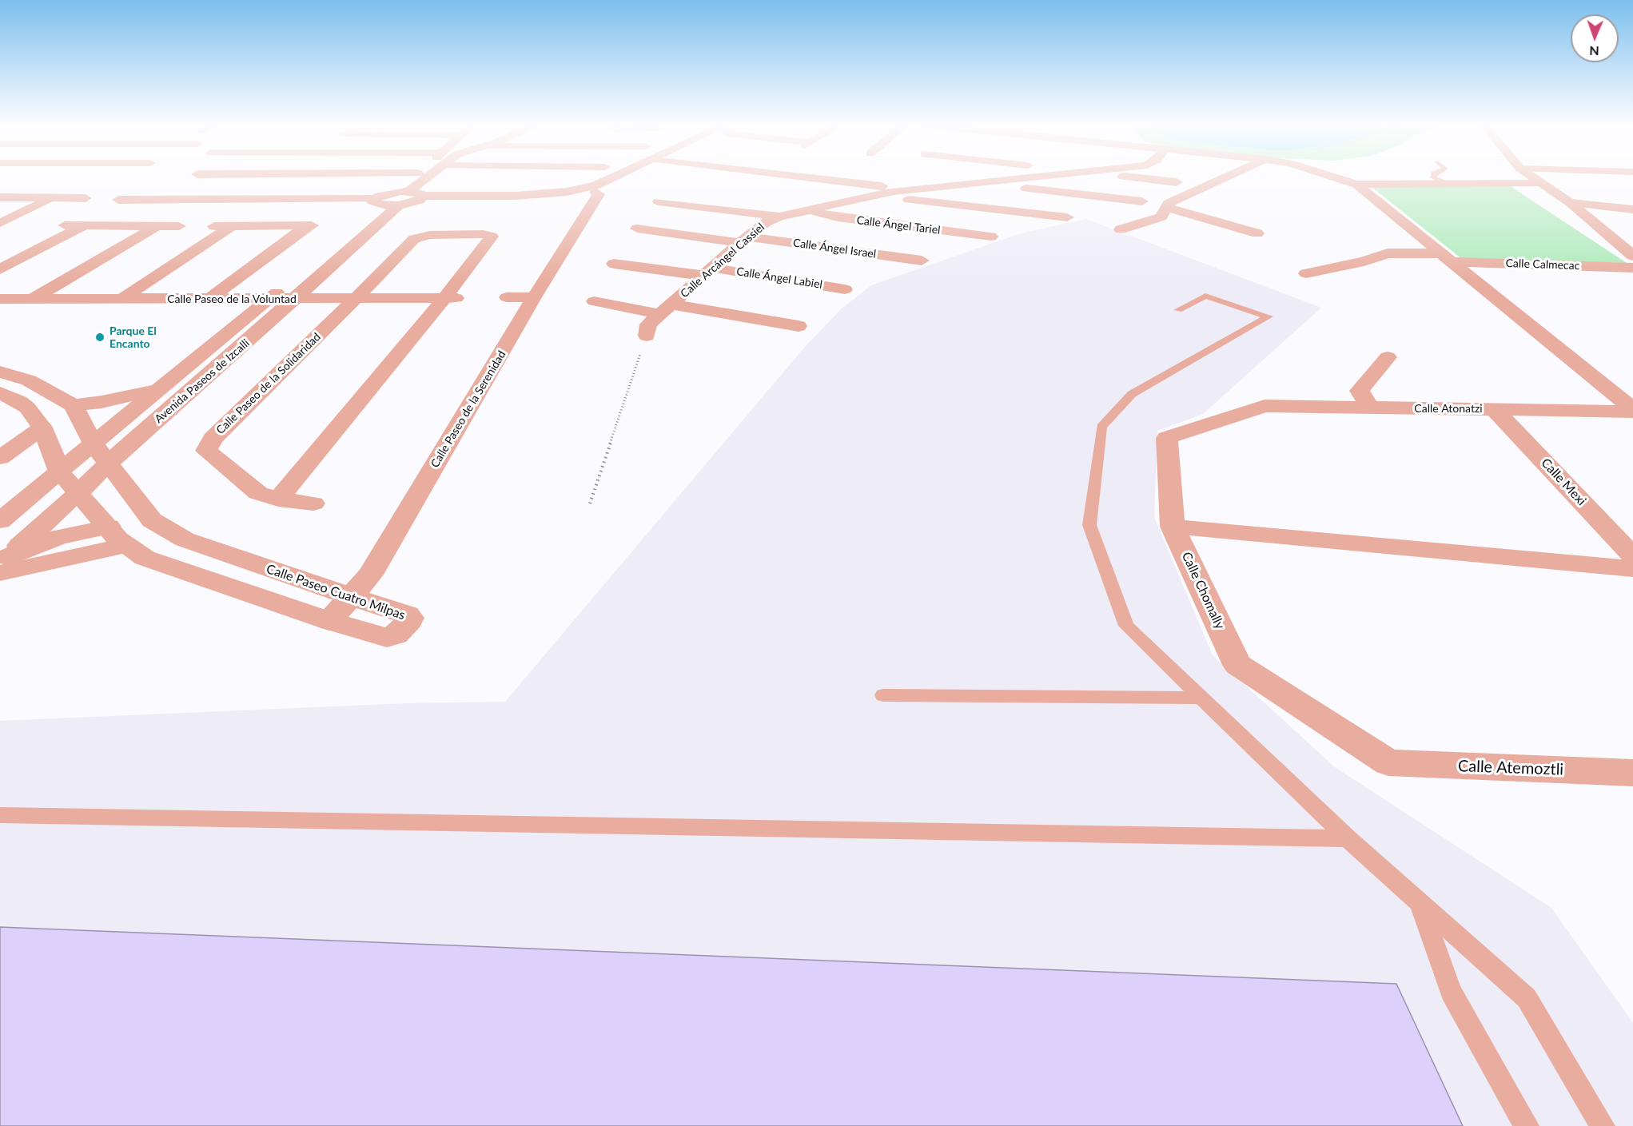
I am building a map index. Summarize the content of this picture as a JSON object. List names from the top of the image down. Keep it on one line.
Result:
{"streets":{"street":["Calle Ángel Tariel","Calle Ángel Israel","Calle Arcángel Cassiel","Calle Calmecac","Calle Ángel Labiel","Calle Paseo de la Voluntad","Avenida Paseos de Izcalli","Calle Paseo de la Solidaridad","Calle Atonatzi","Calle Paseo de la Serenidad","Calle Mexi","Calle Chomally","Calle Paseo Cuatro Milpas","Calle Atemoztli"]},"crossings":[["Calle Ángel Tariel","Calle Arcángel Cassiel"],["Calle Ángel Israel","Calle Arcángel Cassiel"],["Calle Arcángel Cassiel","Calle Ángel Labiel"],["Calle Paseo de la Voluntad","Avenida Paseos de Izcalli"],["Calle Paseo de la Voluntad","Calle Paseo de la Solidaridad"],["Avenida Paseos de Izcalli","Calle Paseo Cuatro Milpas"],["Calle Atonatzi","Calle Mexi"],["Calle Atonatzi","Calle Chomally"],["Calle Paseo de la Serenidad","Calle Paseo Cuatro Milpas"],["Calle Chomally","Calle Atemoztli"]],"places":["Parque El Encanto"],"north":"bottom"}
